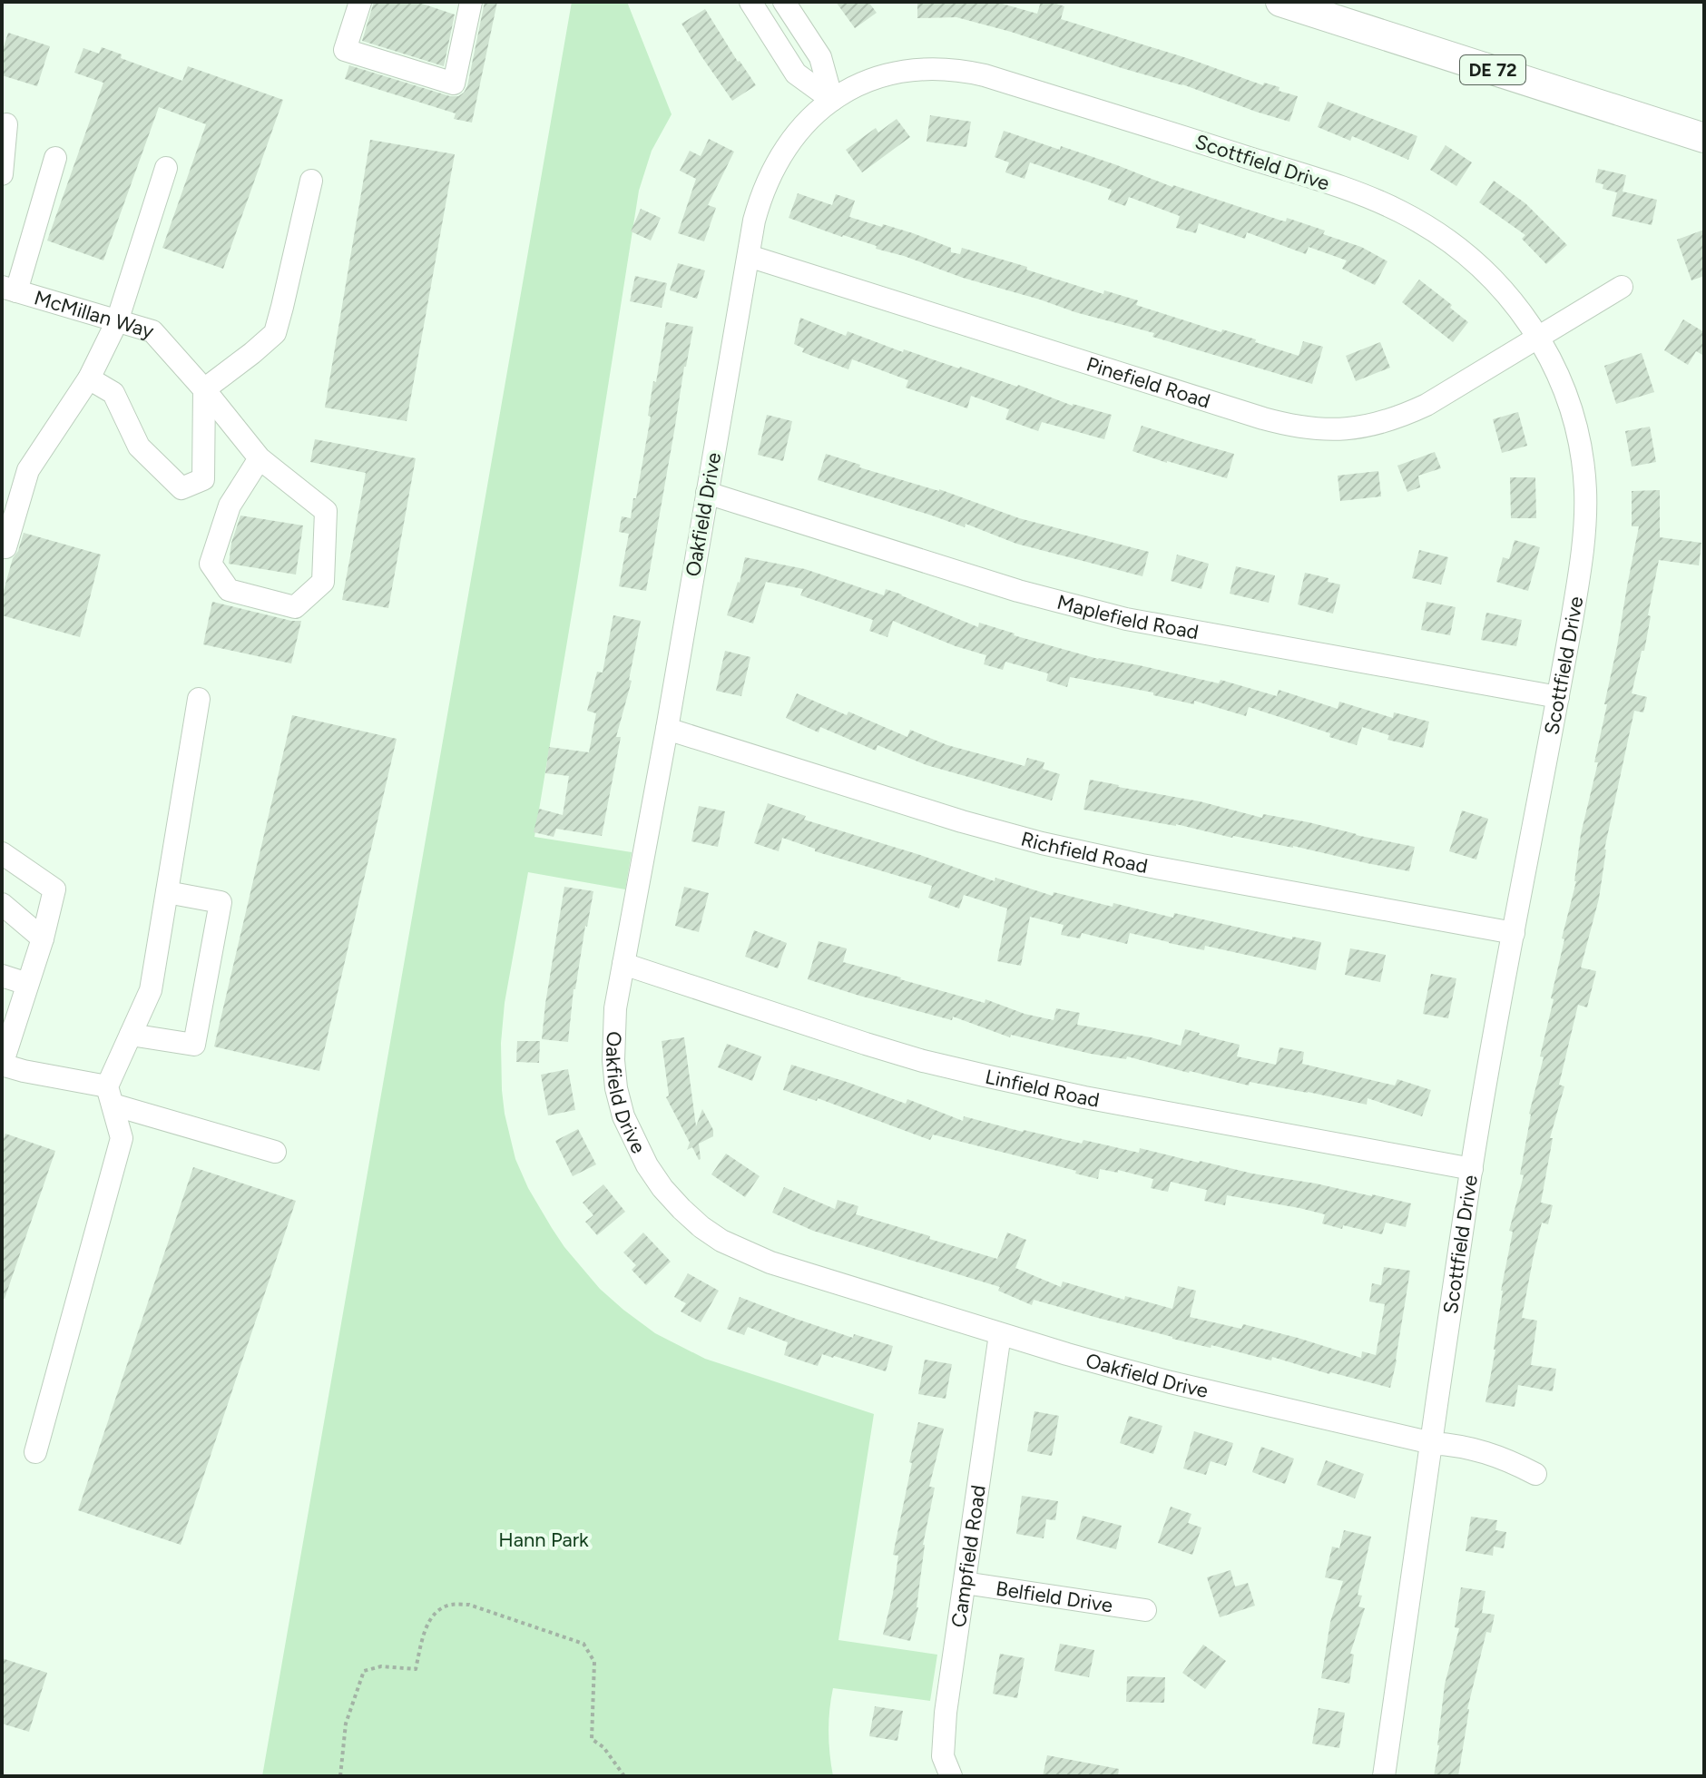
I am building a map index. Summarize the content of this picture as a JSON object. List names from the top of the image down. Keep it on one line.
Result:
{"streets":{"main road":["DE 72"],"street":["Scottfield Drive","McMillan Way","Pinefield Road","Oakfield Drive","Maplefield Road","Richfield Road","Linfield Road","Campfield Road","Belfield Drive"]},"crossings":[["Scottfield Drive","Pinefield Road"],["Scottfield Drive","Oakfield Drive"],["Scottfield Drive","Maplefield Road"],["Scottfield Drive","Richfield Road"],["Scottfield Drive","Linfield Road"],["Pinefield Road","Oakfield Drive"],["Oakfield Drive","Maplefield Road"],["Oakfield Drive","Richfield Road"],["Oakfield Drive","Linfield Road"],["Oakfield Drive","Campfield Road"],["Campfield Road","Belfield Drive"]],"parks":["Hann Park"]}
